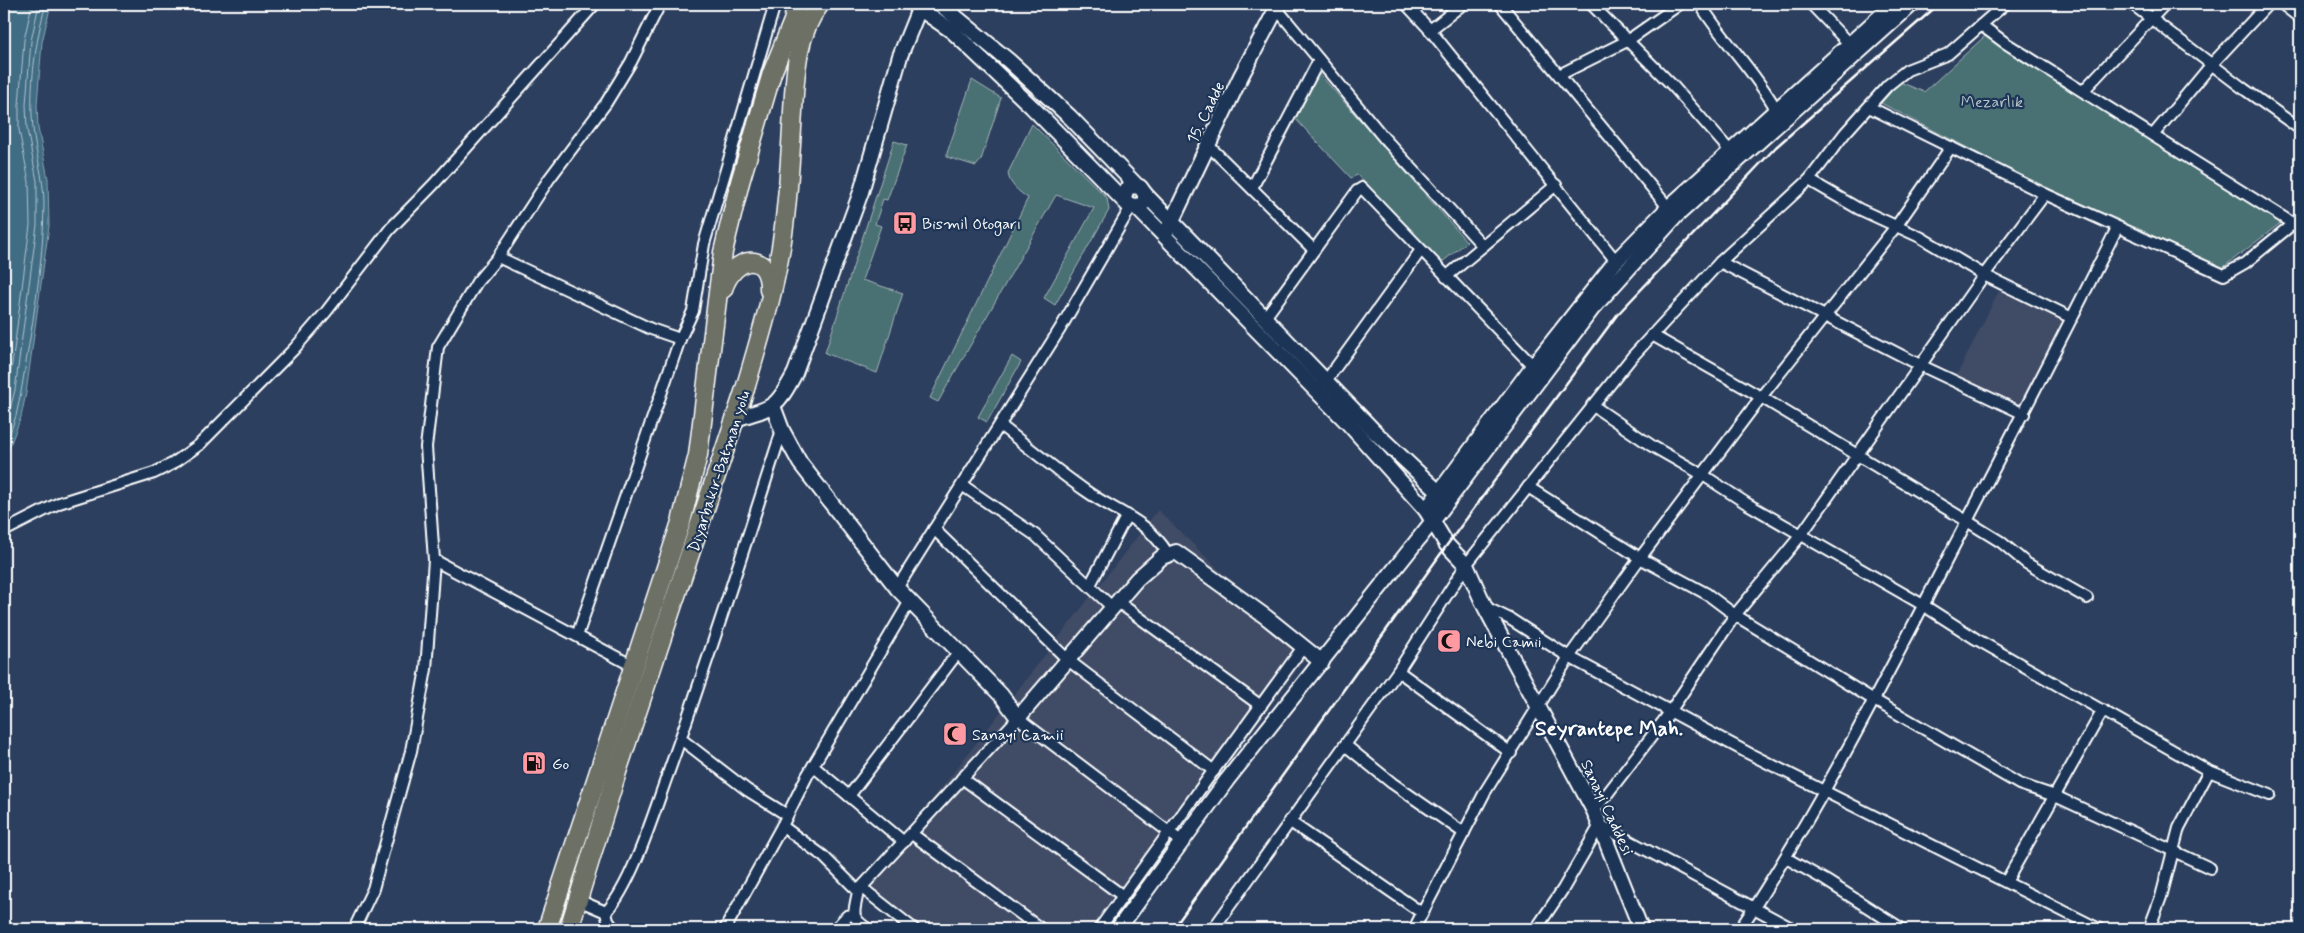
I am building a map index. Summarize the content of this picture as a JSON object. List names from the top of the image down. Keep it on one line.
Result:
{"streets":{"highway":["Diyarbakır-Batman yolu"],"street":["15. Cadde","Sanayi Caddesi"]},"districts":["Seyrantepe Mah."],"parks":["Mezarlık"],"places":{"bus stop":["Bismil Otogarı"],"mosque":["Nebi Camii","Sanayi Camii"],"fuel station":["Go"]}}
